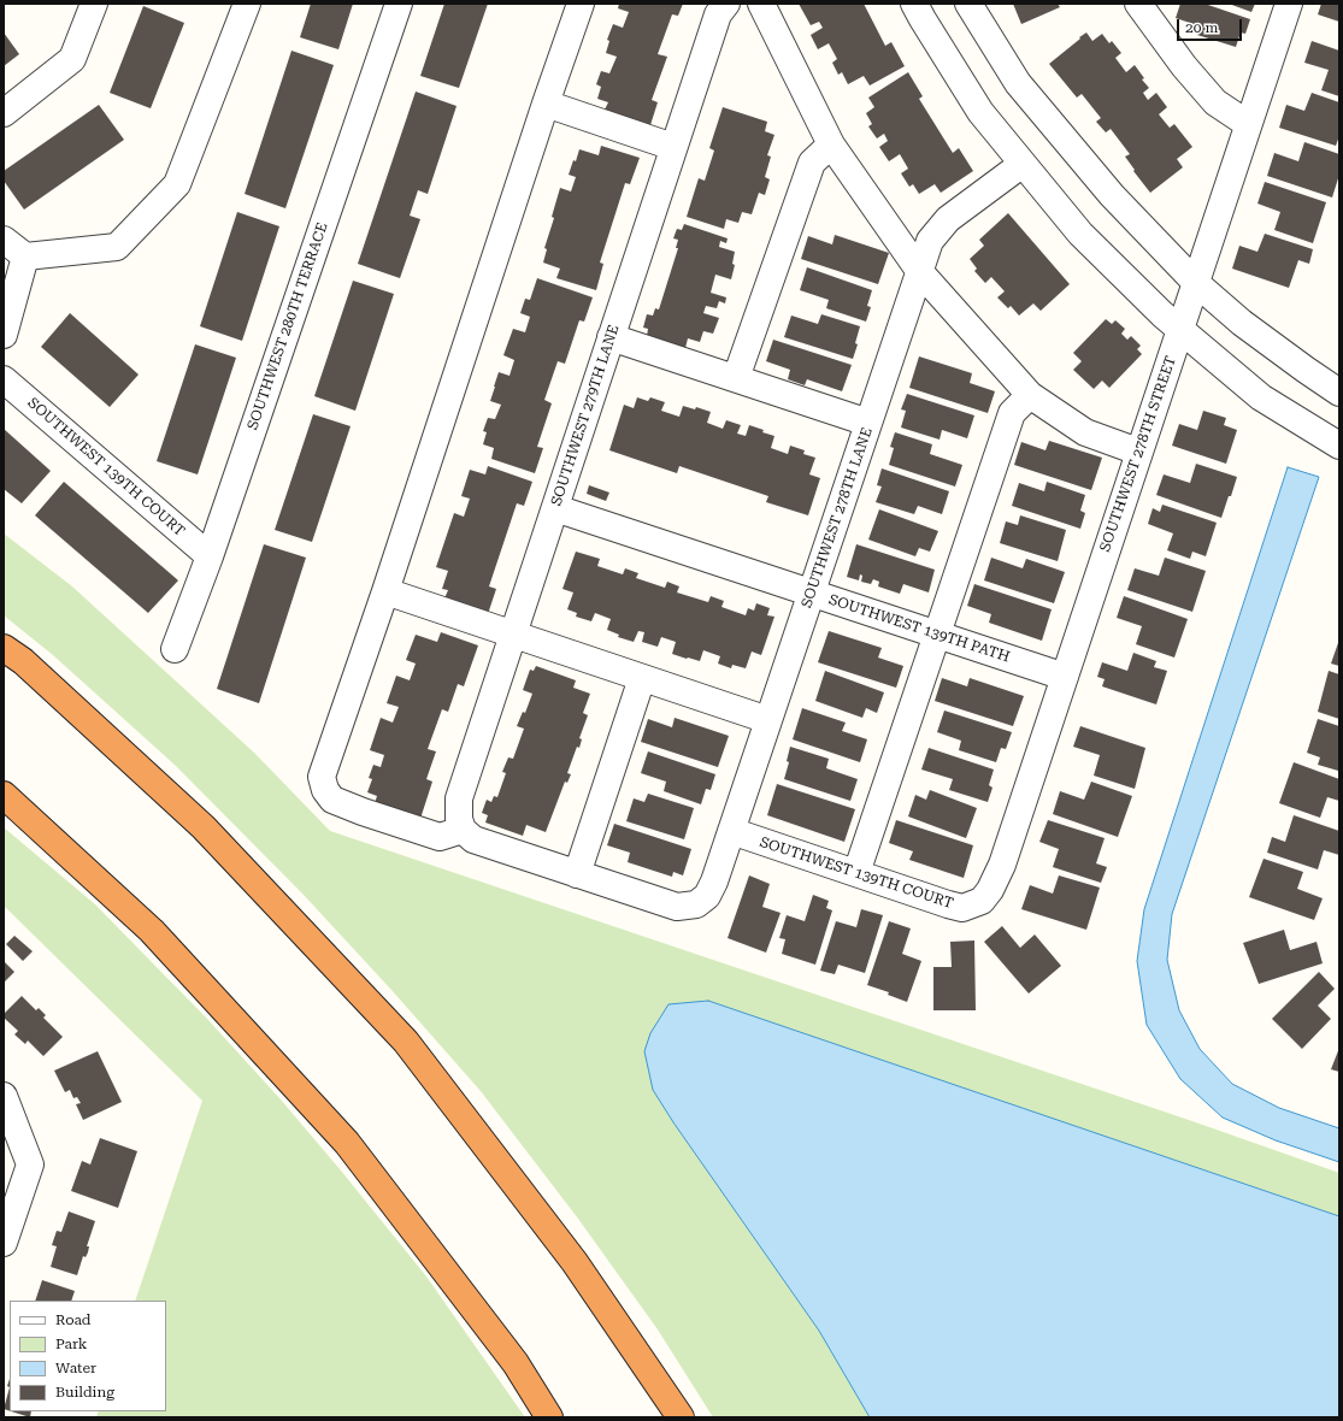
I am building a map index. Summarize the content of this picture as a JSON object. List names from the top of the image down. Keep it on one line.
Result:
{"streets":{"street":["SOUTHWEST 280TH TERRACE","SOUTHWEST 279TH LANE","SOUTHWEST 278TH STREET","SOUTHWEST 139TH COURT","SOUTHWEST 278TH LANE","SOUTHWEST 139TH PATH"]},"crossings":[["SOUTHWEST 280TH TERRACE","SOUTHWEST 139TH COURT"],["SOUTHWEST 279TH LANE","SOUTHWEST 139TH PATH"],["SOUTHWEST 278TH STREET","SOUTHWEST 139TH COURT"],["SOUTHWEST 278TH STREET","SOUTHWEST 139TH PATH"],["SOUTHWEST 139TH COURT","SOUTHWEST 278TH LANE"],["SOUTHWEST 278TH LANE","SOUTHWEST 139TH PATH"]],"legend":["Road","Park","Water","Building"],"scale_bar":"20 m"}
